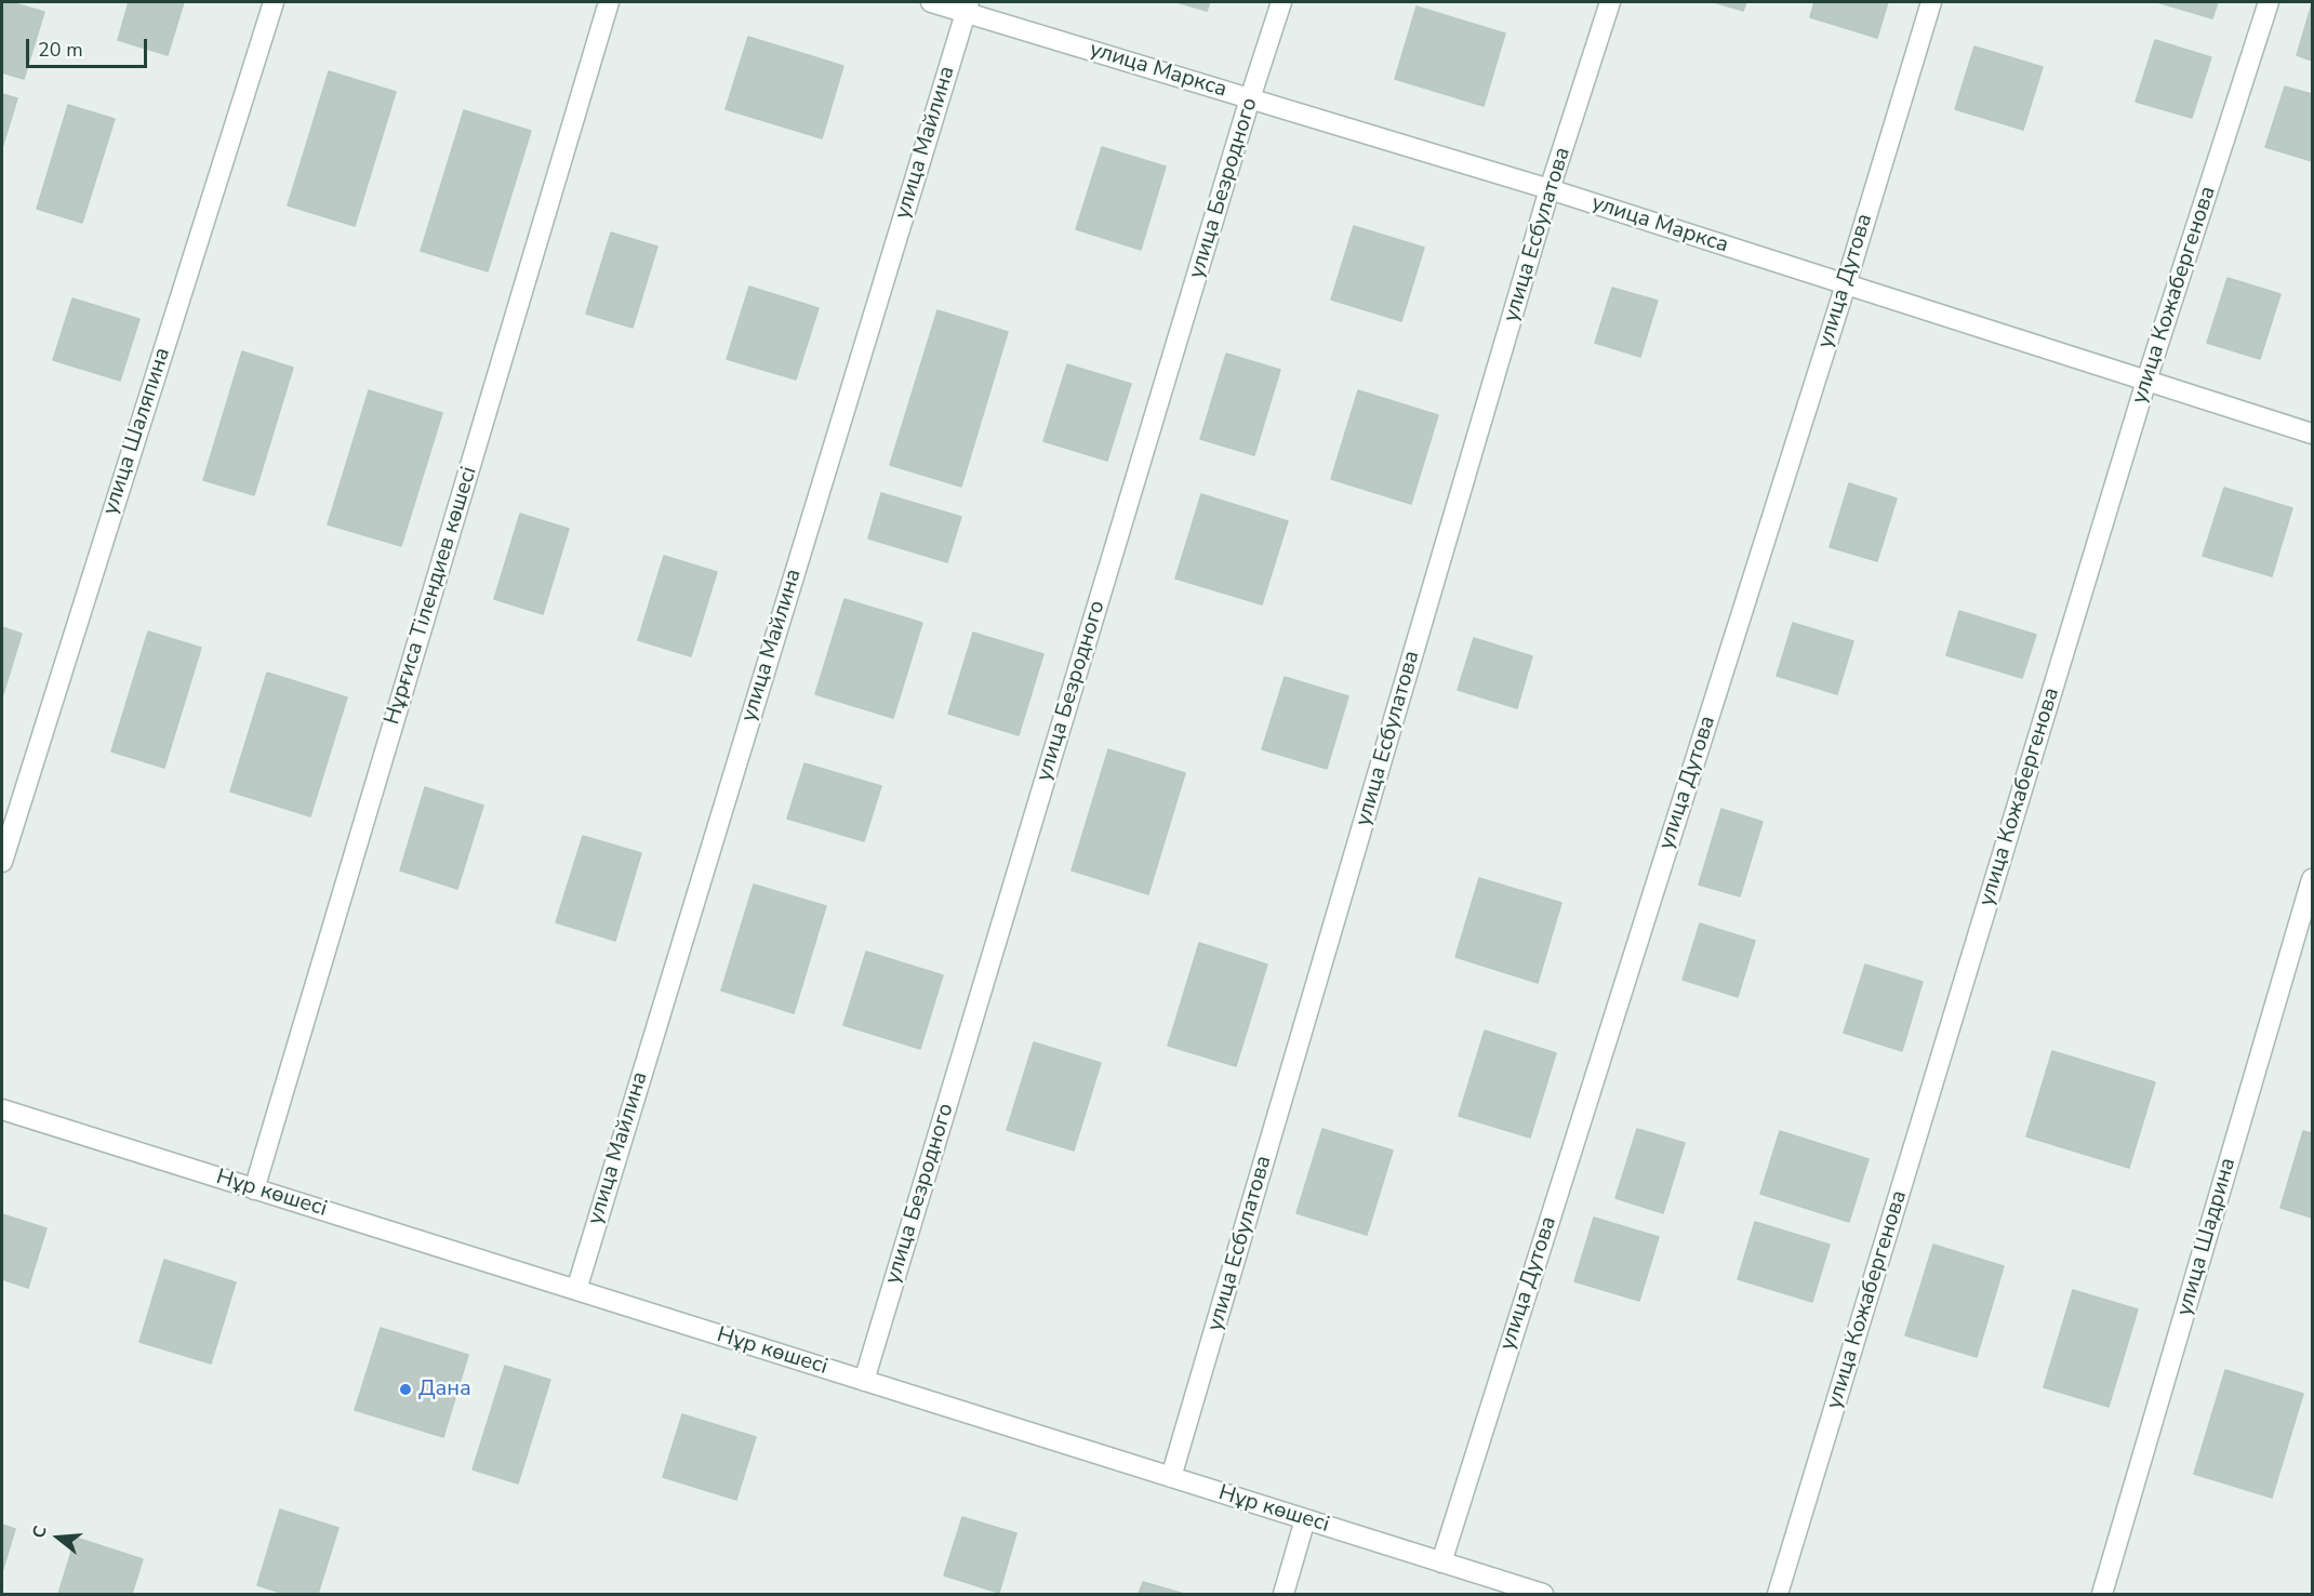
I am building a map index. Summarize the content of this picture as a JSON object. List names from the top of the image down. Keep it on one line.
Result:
{"streets":{"street":["улица Маркса","улица Майлина","улица Безродного","улица Есбулатова","улица Дутова","улица Кожабергенова","улица Шаляпина","Нұрғиса Тілендиев көшесі","Нұр көшесі","улица Шадрина"]},"crossings":[["улица Маркса","улица Майлина"],["улица Маркса","улица Безродного"],["улица Маркса","улица Есбулатова"],["улица Маркса","улица Дутова"],["улица Маркса","улица Кожабергенова"],["улица Майлина","Нұр көшесі"],["улица Безродного","Нұр көшесі"],["улица Есбулатова","Нұр көшесі"],["улица Дутова","Нұр көшесі"],["Нұрғиса Тілендиев көшесі","Нұр көшесі"]],"places":["Дана"],"scale_bar":"20 m","north":"left"}
